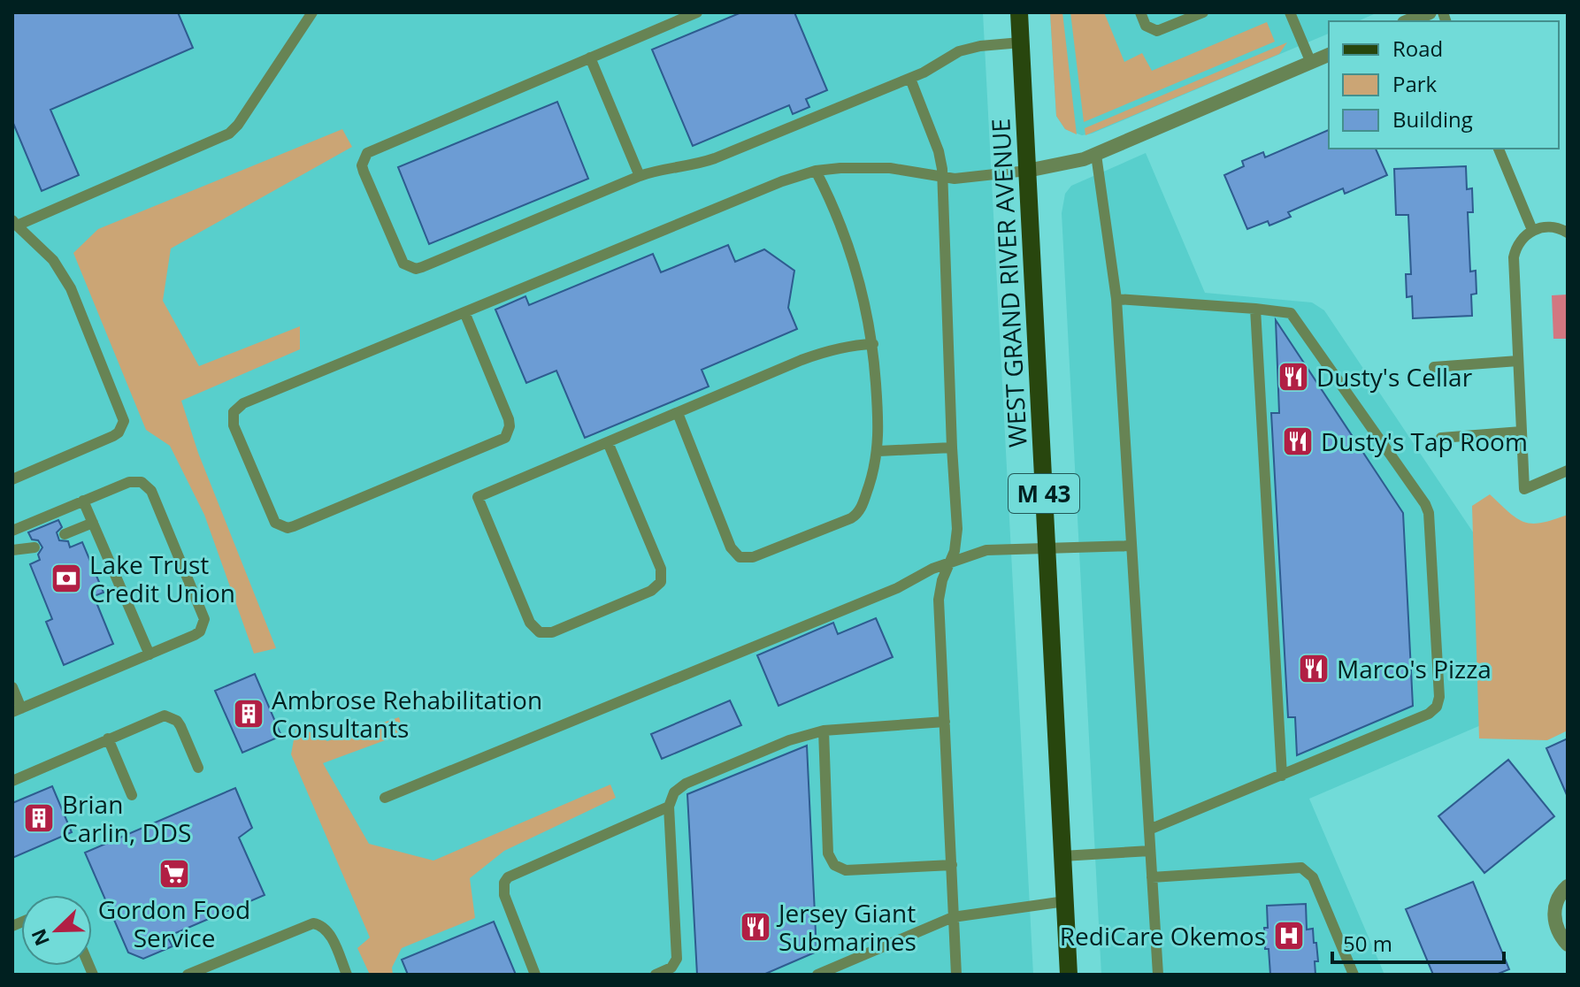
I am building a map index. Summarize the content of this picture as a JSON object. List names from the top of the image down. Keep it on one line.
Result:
{"streets":{"main road":["WEST GRAND RIVER AVENUE","M 43"]},"places":{"restaurant":["Dusty's Cellar","Dusty's Tap Room","Marco's Pizza","Jersey Giant Submarines"],"bank":["Lake Trust Credit Union"],"building":["Ambrose Rehabilitation Consultants","Brian Carlin, DDS"],"supermarket":["Gordon Food Service"],"hospital":["RediCare Okemos"]},"legend":["Road","Park","Building"],"scale_bar":"50 m","north":"bottom left"}
